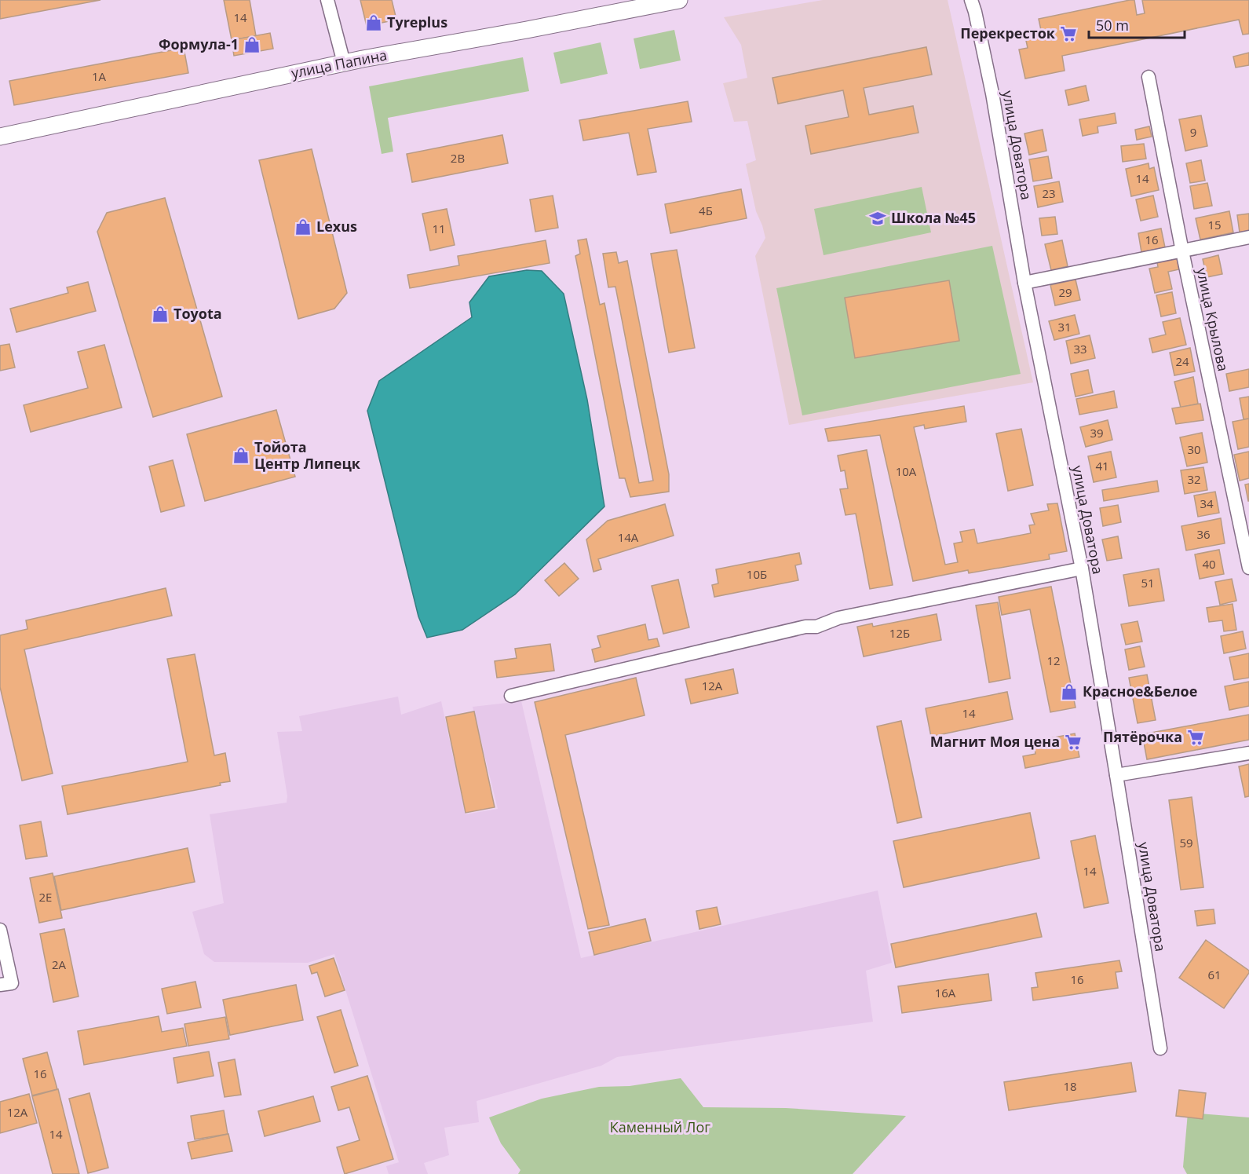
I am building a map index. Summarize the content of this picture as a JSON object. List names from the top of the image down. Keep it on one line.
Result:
{"streets":{"street":["улица Папина","улица Доватора","улица Крылова"]},"parks":["Каменный Лог"],"places":{"shop":["Tyreplus","Формула-1","Lexus","Toyota","Тойота Центр Липецк","Красное&Белое"],"supermarket":["Перекресток","Пятёрочка","Магнит Моя цена"],"school or university":["Школа №45"]},"house_numbers":["14","1А","9","2В","14","23","4Б","15","11","16","29","31","33","24","39","30","41","10А","32","34","36","14А","40","10Б","51","12Б","12","12А","14","59","14","2Е","2А","61","16","16А","16","18","12А","14"],"scale_bar":"50 m"}
